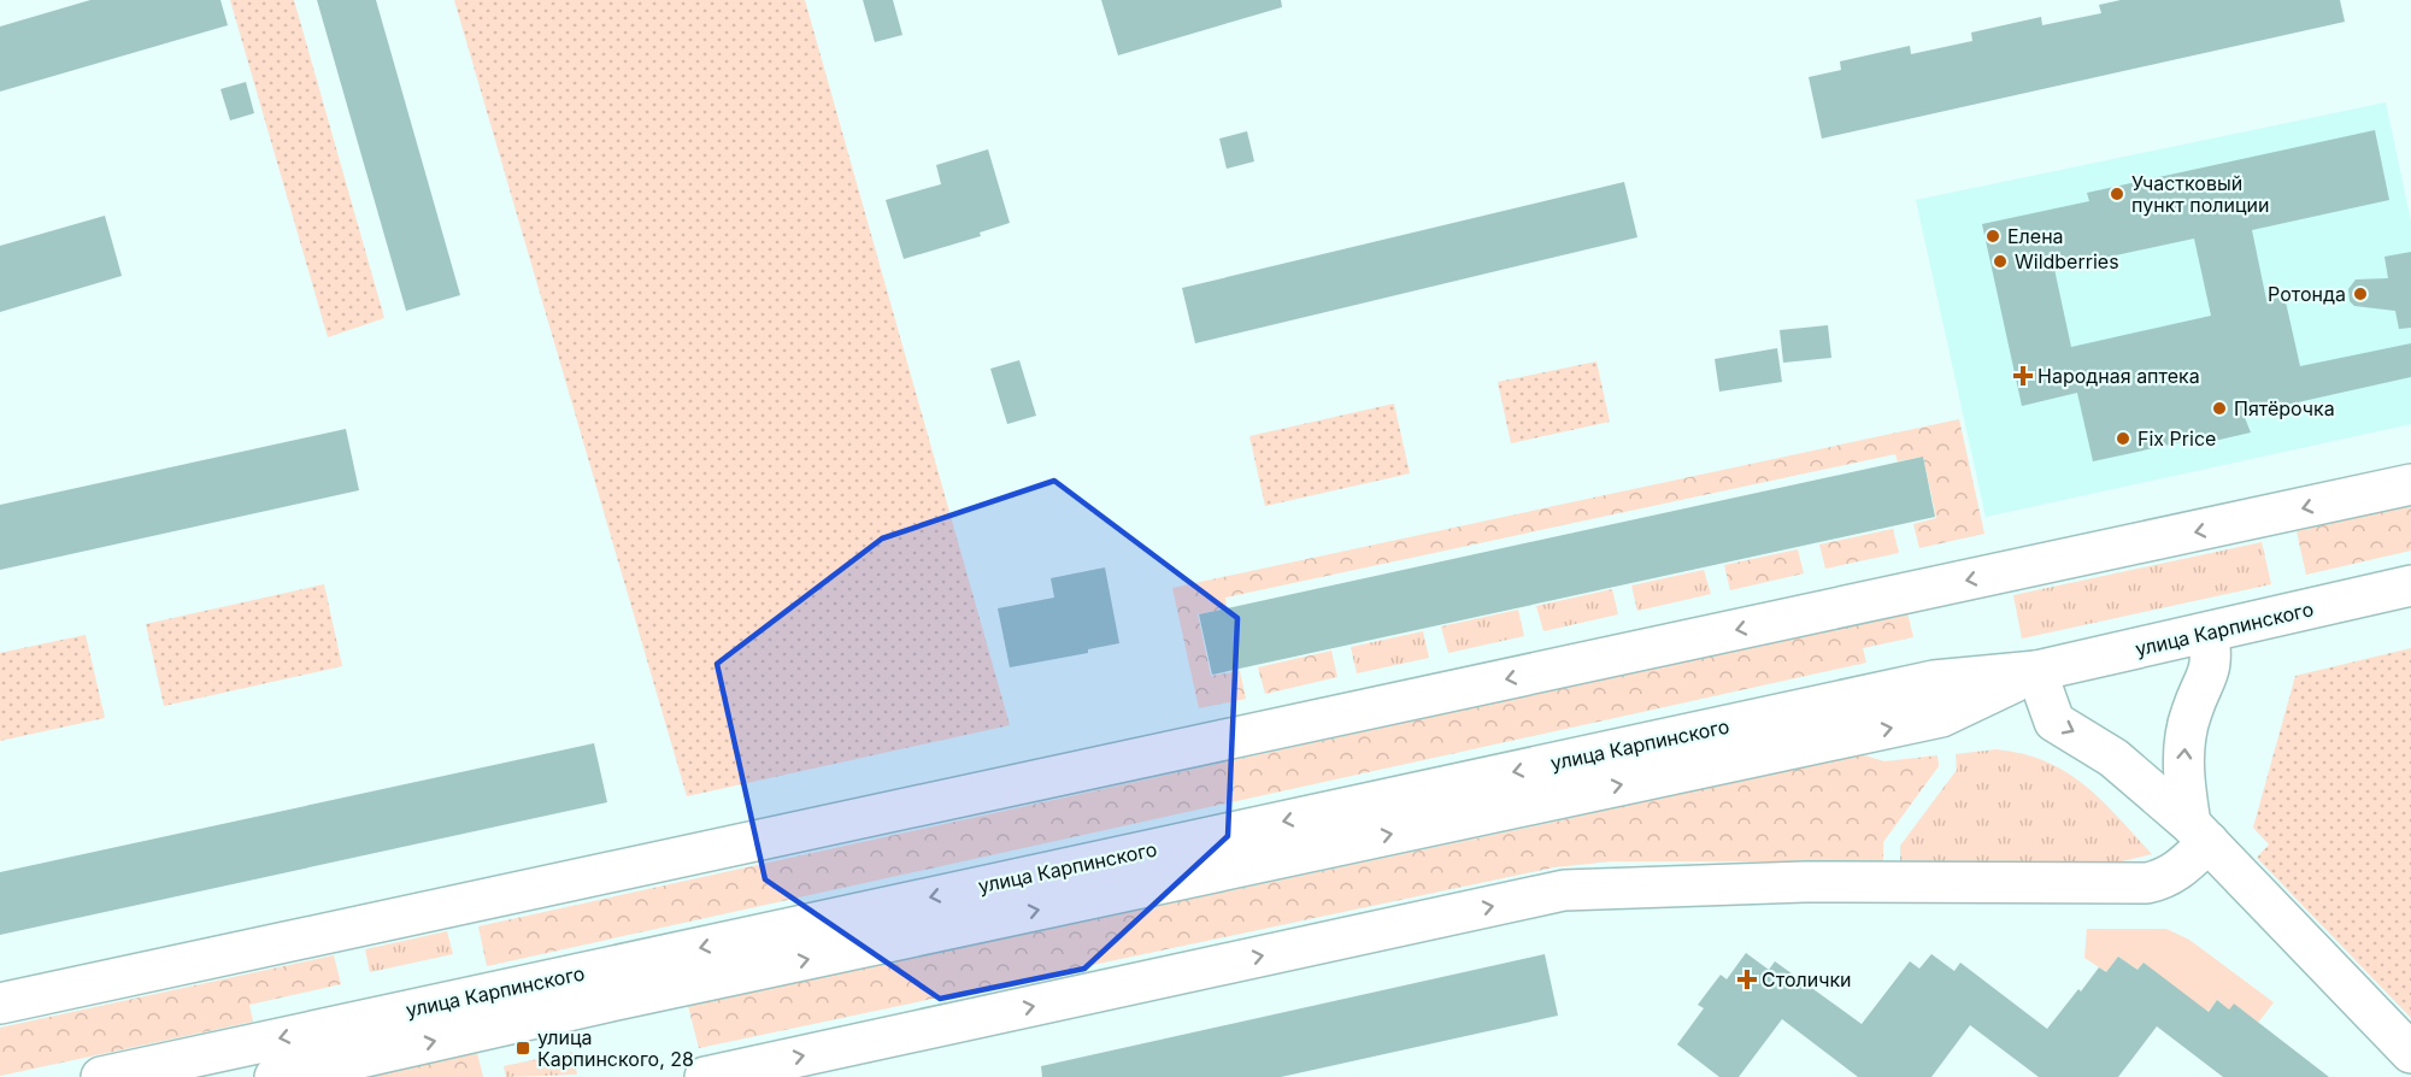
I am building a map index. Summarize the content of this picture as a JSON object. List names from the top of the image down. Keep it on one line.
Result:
{"streets":{"street":["улица Карпинского"]},"places":{"other":["Участковый пункт полиции","Елена","Wildberries","Ротонда","Пятёрочка","Fix Price"],"health":["Народная аптека","Столички"],"transit":["улица Карпинского, 28"]}}
